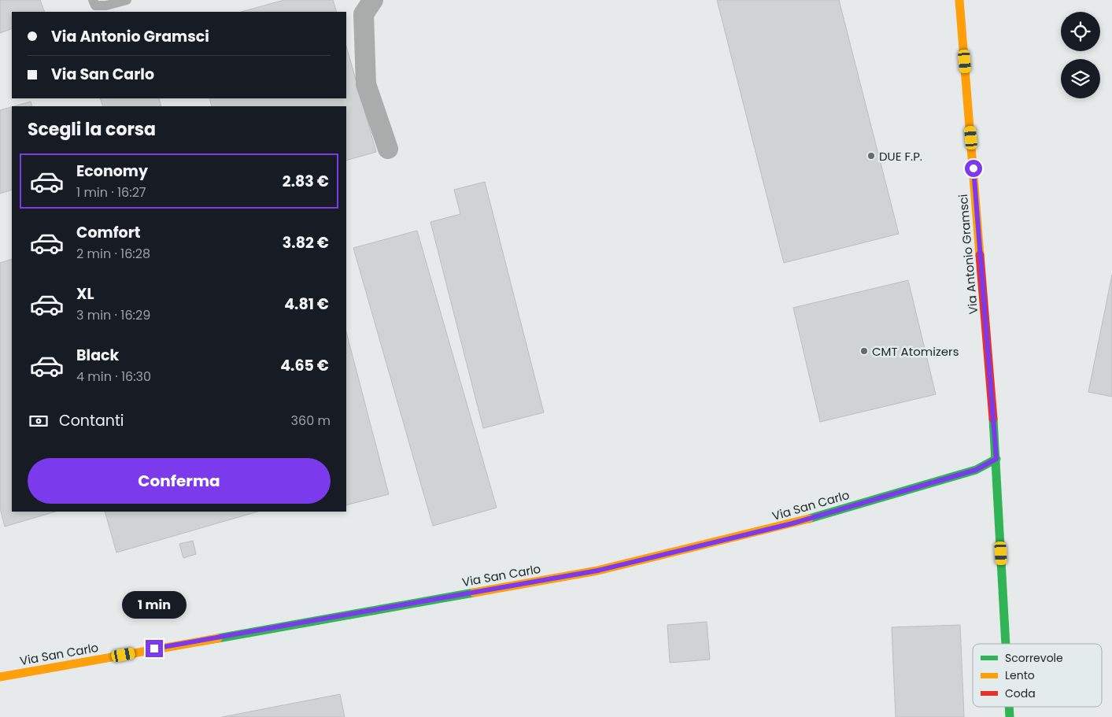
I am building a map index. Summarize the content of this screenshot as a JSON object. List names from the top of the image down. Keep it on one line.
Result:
{"streets":{"street":["Via Antonio Gramsci","Via San Carlo"]},"crossings":[["Via Antonio Gramsci","Via San Carlo"]],"places":["DUE F.P.","CMT Atomizers"],"legend":["Scorrevole","Lento","Coda"],"page":{"banner":["Via Antonio Gramsci","Via San Carlo"],"heading":"Scegli la corsa","list":[{"name":"Economy","note":"1 min · 16:27","value":"2.83 €"},{"name":"Comfort","note":"2 min · 16:28","value":"3.82 €"},{"name":"XL","note":"3 min · 16:29","value":"4.81 €"},{"name":"Black","note":"4 min · 16:30","value":"4.65 €"}],"pay":["Contanti","360 m"],"buttons":"Conferma","bubble":"1 min"}}
